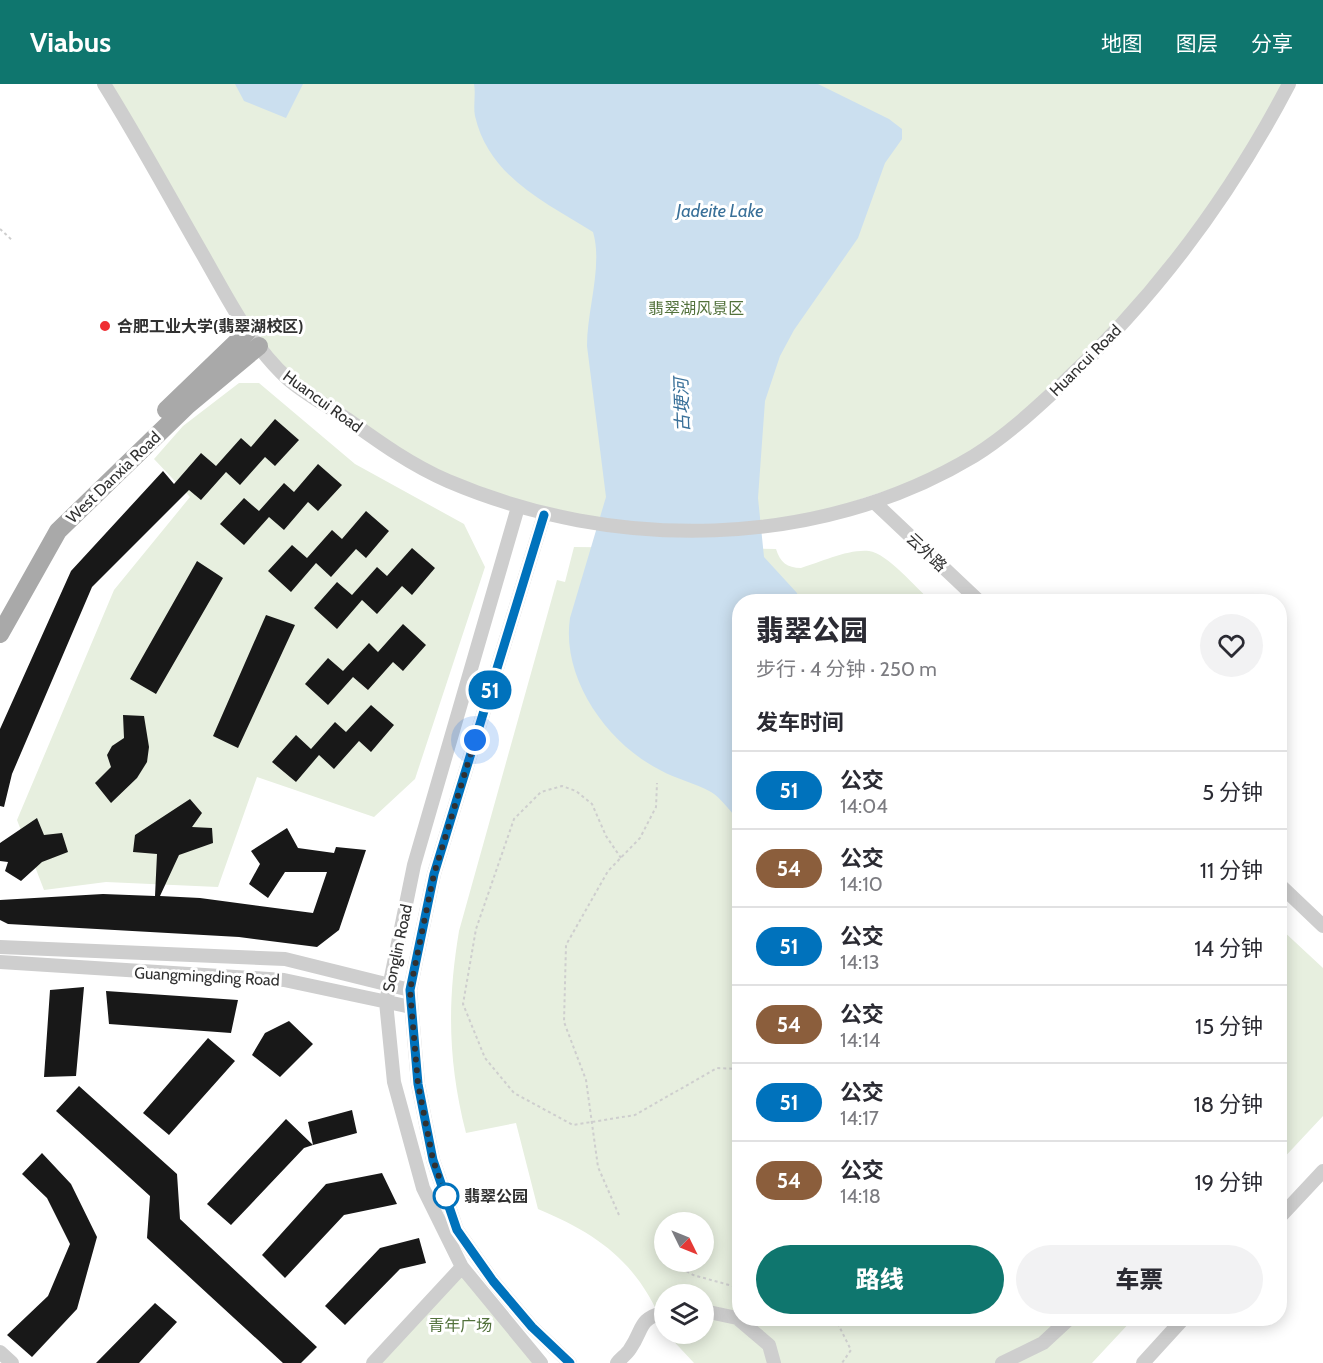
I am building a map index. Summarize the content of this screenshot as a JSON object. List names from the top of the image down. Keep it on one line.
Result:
{"streets":{"main road":["West Danxia Road"],"street":["Huancui Road","云外路","Songlin Road","Guangmingding Road"]},"crossings":[["Huancui Road","West Danxia Road"],["Huancui Road","云外路"],["Huancui Road","Songlin Road"],["Songlin Road","Guangmingding Road"]],"water":["Jadeite Lake","古埂河"],"parks":["翡翠湖风景区","青年广场"],"places":["合肥工业大学(翡翠湖校区)","翡翠公园"],"lines":["bus line 51"],"north":"bottom right","page":{"header":"Viabus","nav":["地图","图层","分享"],"on_map":"51","heading":[["翡翠公园","步行 · 4 分钟 · 250 m"],"发车时间"],"list":[{"mark":"51","name":"公交","note":"14:04","value":"5 分钟"},{"mark":"54","name":"公交","note":"14:10","value":"11 分钟"},{"mark":"51","name":"公交","note":"14:13","value":"14 分钟"},{"mark":"54","name":"公交","note":"14:14","value":"15 分钟"},{"mark":"51","name":"公交","note":"14:17","value":"18 分钟"},{"mark":"54","name":"公交","note":"14:18","value":"19 分钟"}],"buttons":["路线","车票"]}}
